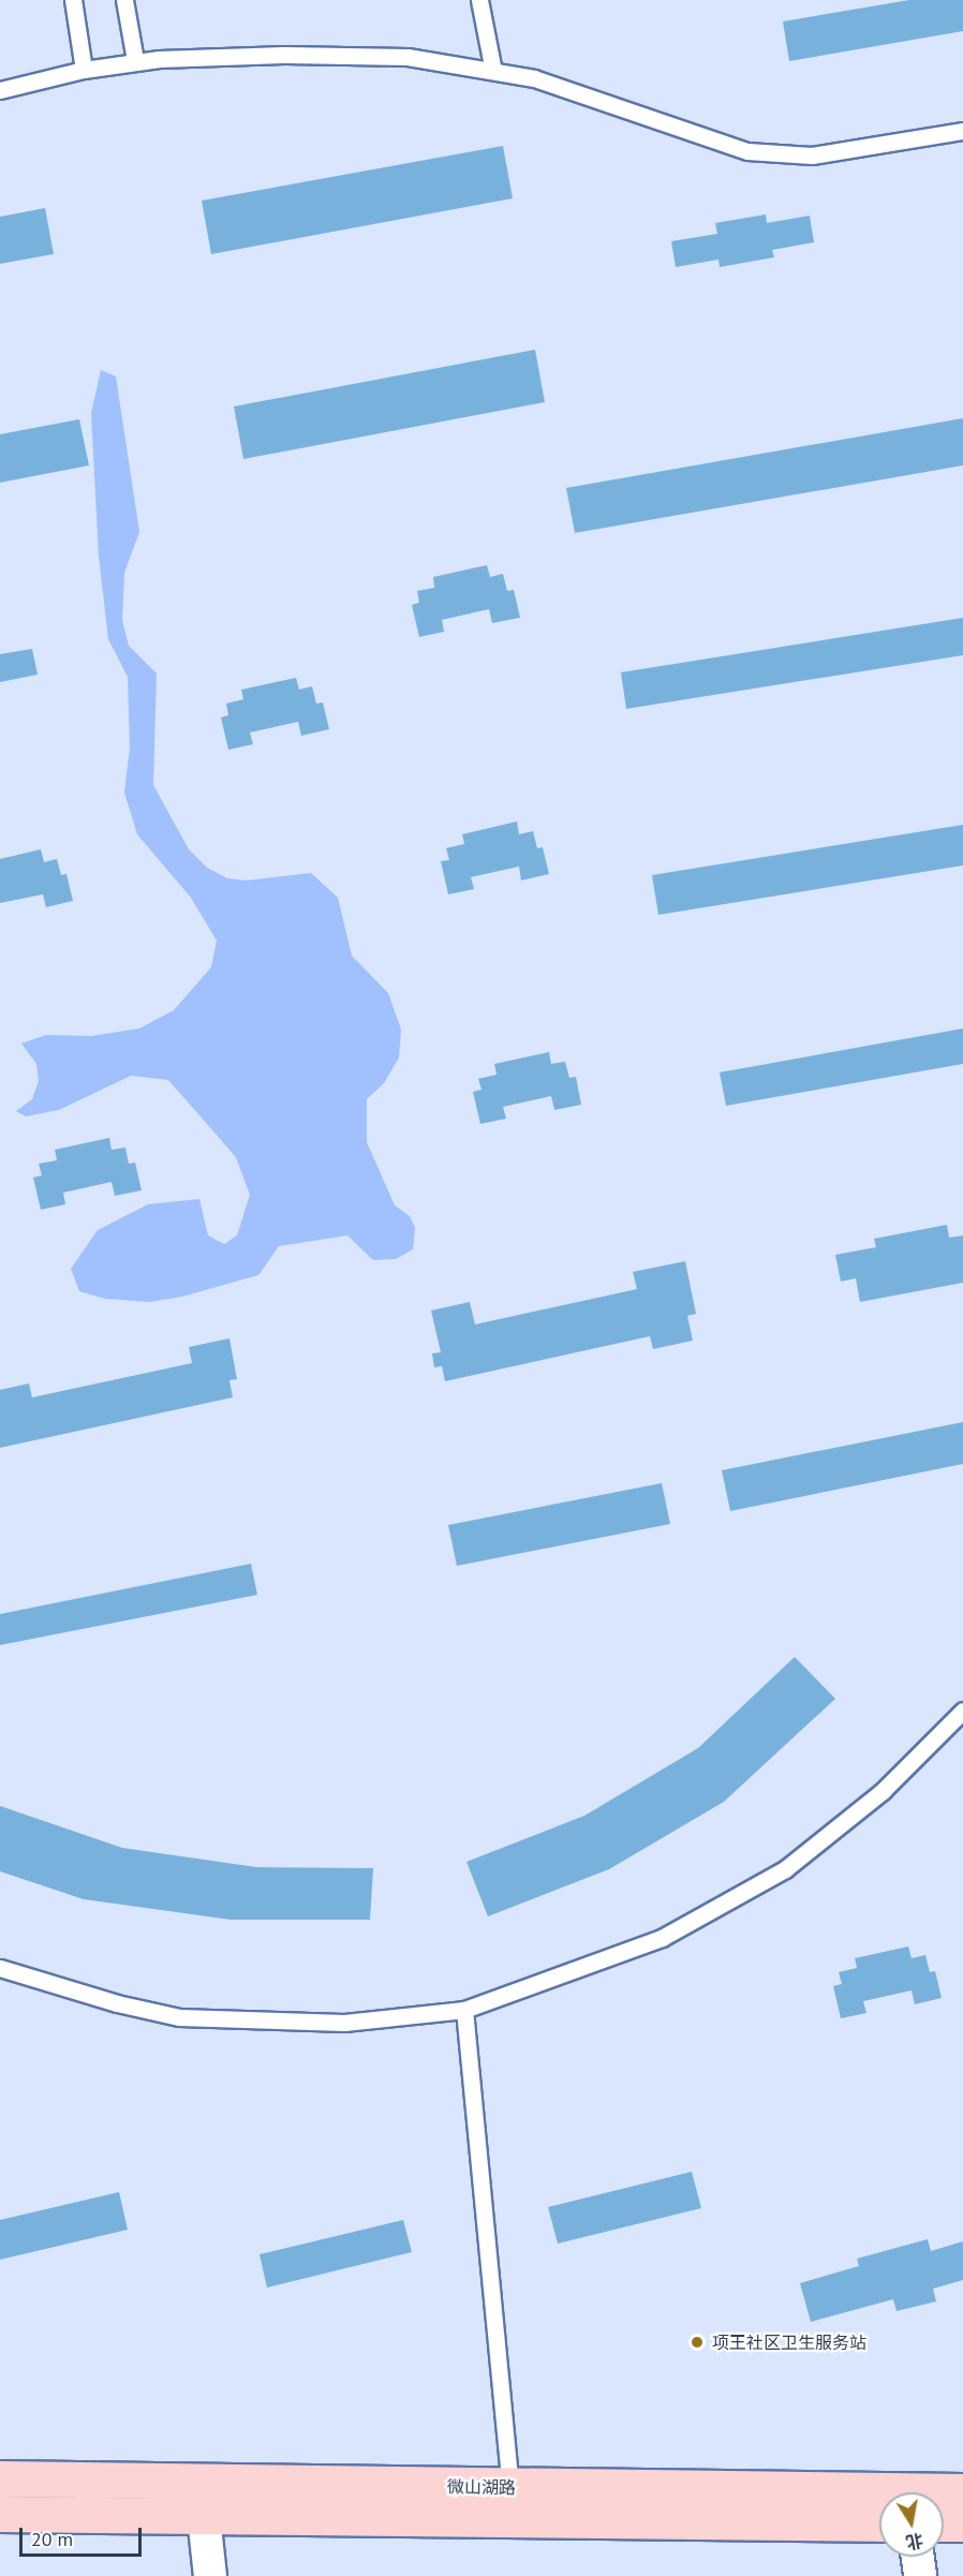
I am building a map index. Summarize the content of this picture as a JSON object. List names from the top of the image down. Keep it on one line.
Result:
{"streets":{"street":["微山湖路"]},"places":["项王社区卫生服务站"],"scale_bar":"20 m","north":"bottom"}
